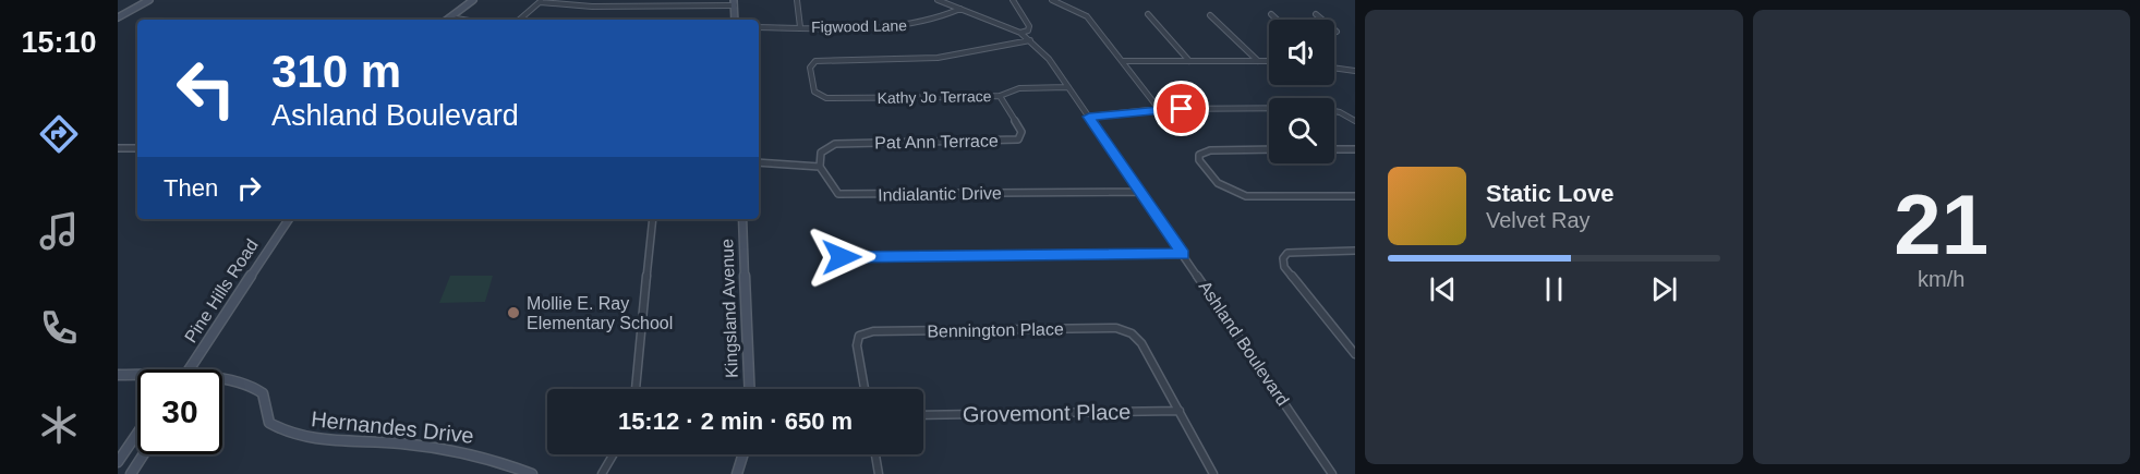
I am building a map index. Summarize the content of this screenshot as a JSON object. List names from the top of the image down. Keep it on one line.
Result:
{"streets":{"street":["Figwood Lane","Kathy Jo Terrace","Pat Ann Terrace","Indialantic Drive","Pine Hills Road","Kingsland Avenue","Bennington Place","Ashland Boulevard","Grovemont Place","Hernandes Drive"]},"crossings":[["Figwood Lane","Ashland Boulevard"],["Kathy Jo Terrace","Pat Ann Terrace"],["Kathy Jo Terrace","Ashland Boulevard"],["Pat Ann Terrace","Indialantic Drive"],["Indialantic Drive","Ashland Boulevard"],["Bennington Place","Grovemont Place"]],"places":["Mollie E. Ray Elementary School"],"page":{"tabs":"15:10","tile":["21","km/h"],"turn":["310 m","Ashland Boulevard"],"then":"Then","song":["Static Love","Velvet Ray"],"limit":"30","trip":"15:12 · 2 min · 650 m"}}
